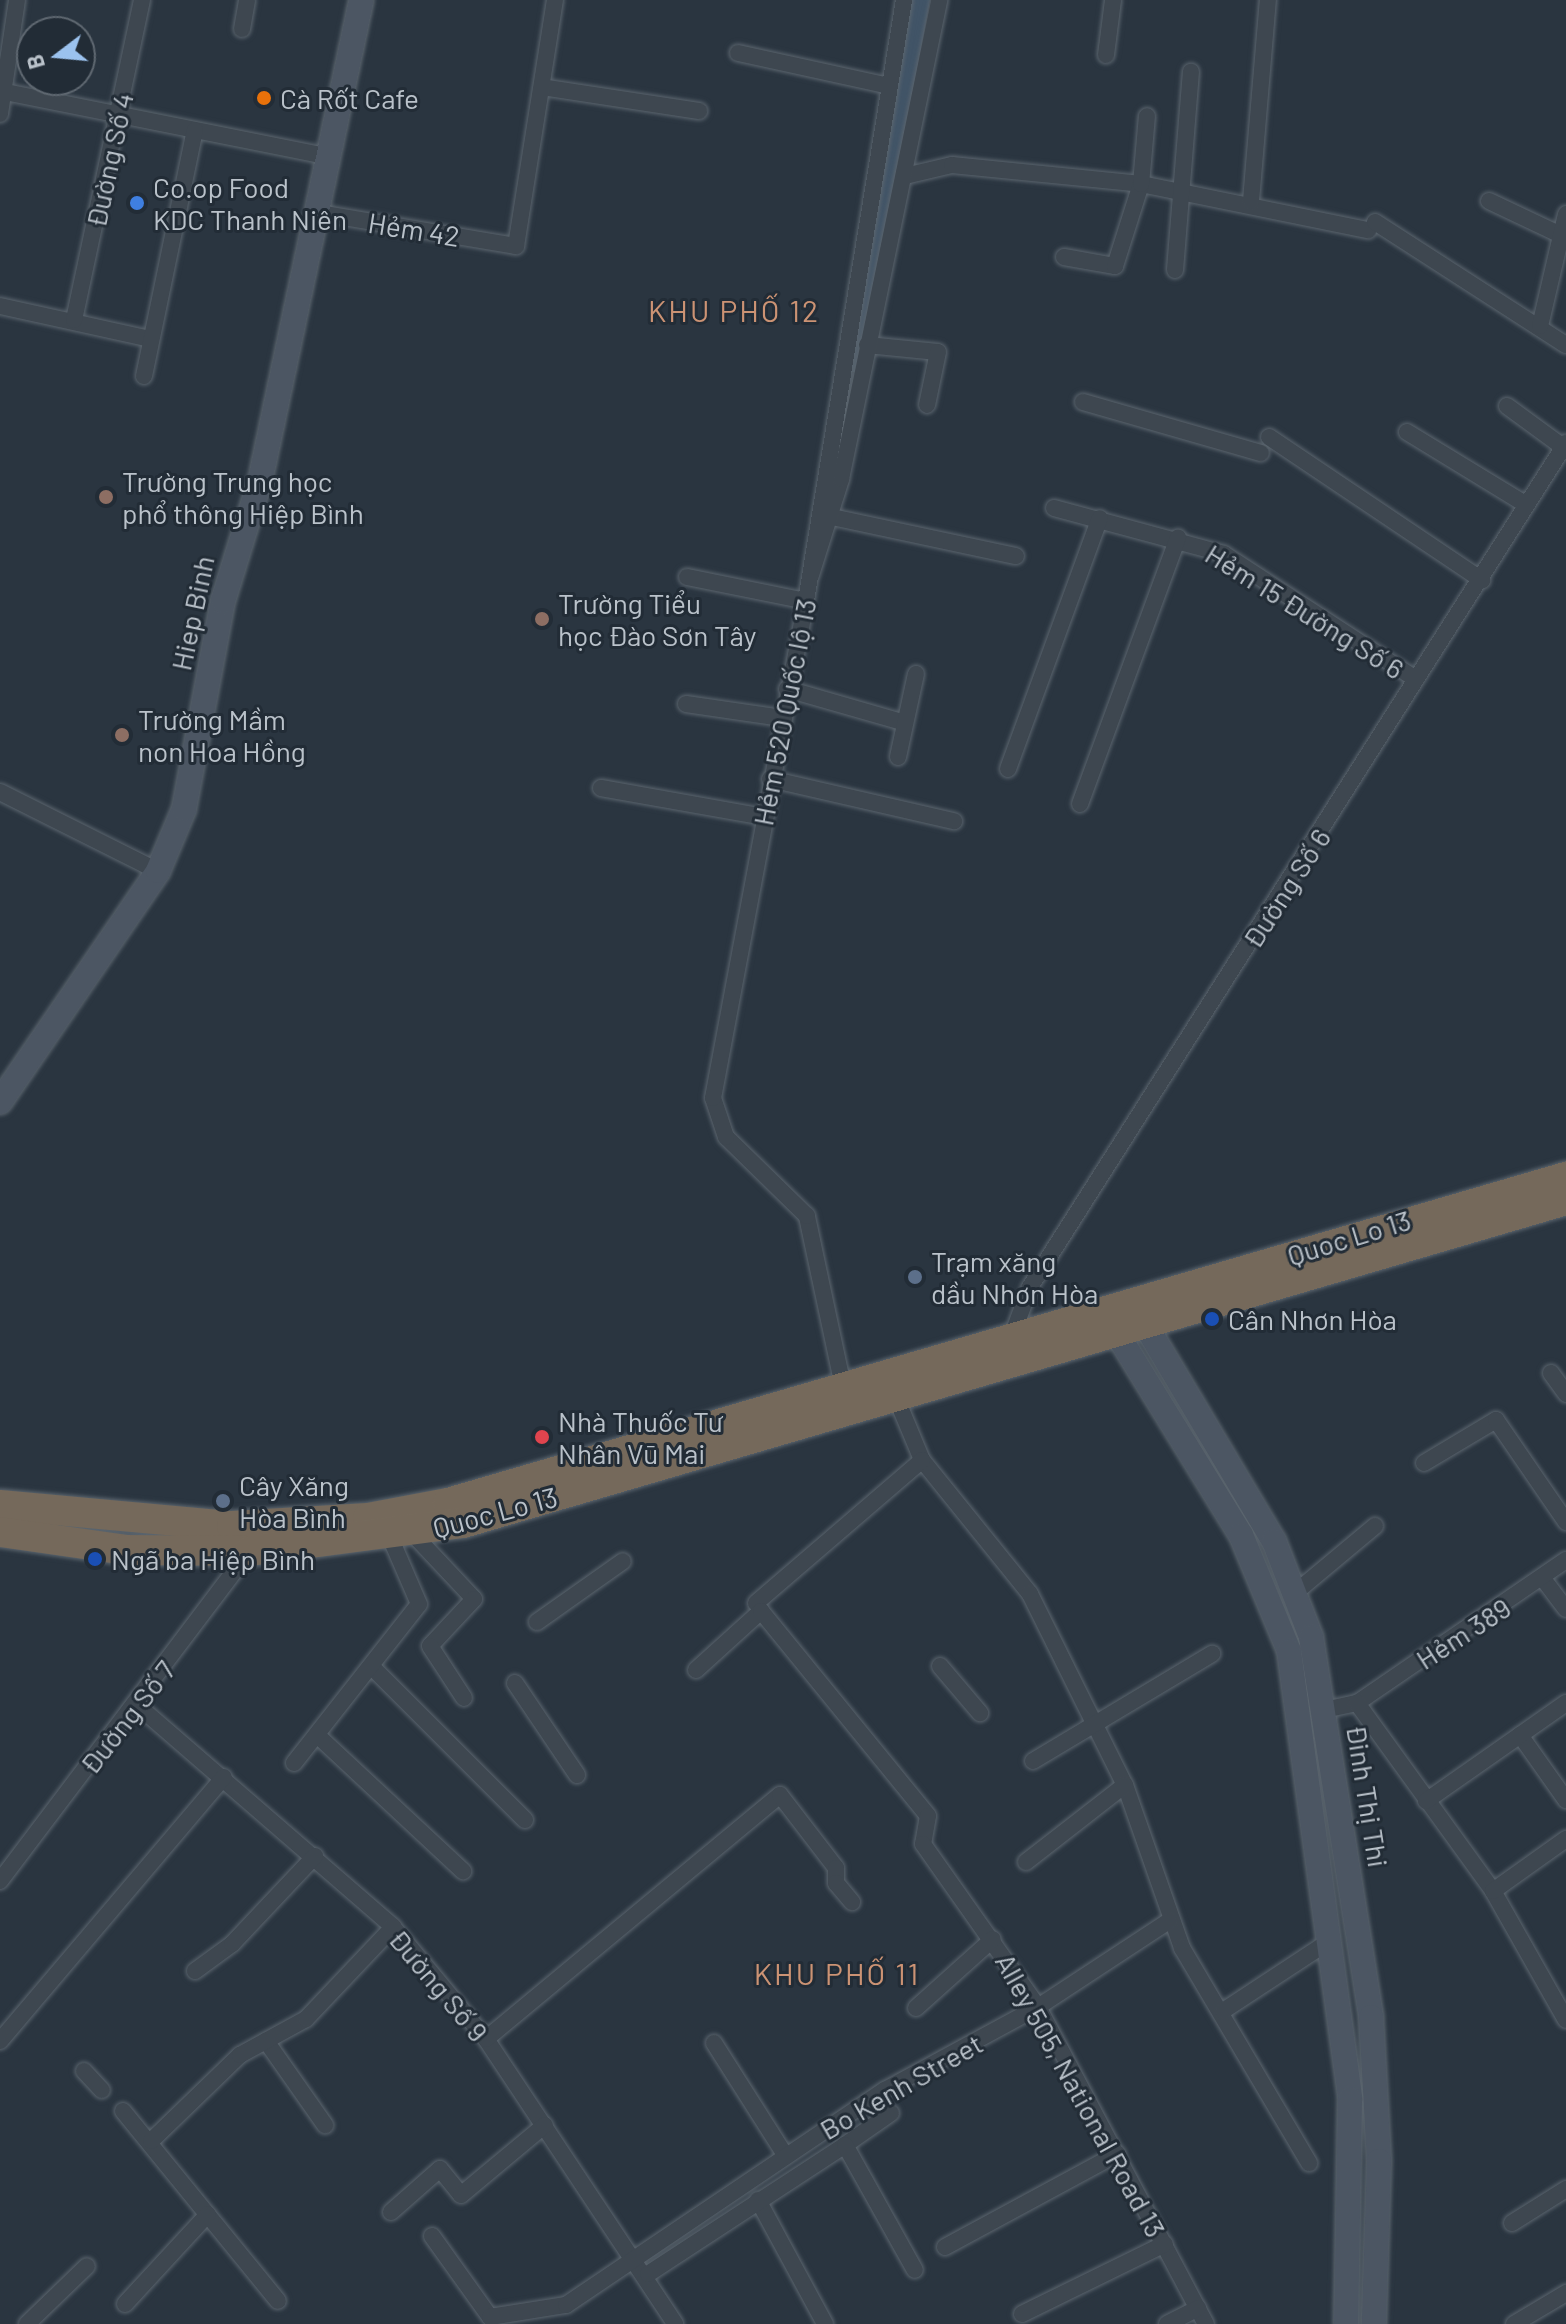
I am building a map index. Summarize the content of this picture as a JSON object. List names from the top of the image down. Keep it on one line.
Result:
{"streets":{"highway":["Quoc Lo 13"],"street":["Đường Số 4","Hẻm 42","Hẻm 15 Đường Số 6","Hiep Binh","Hẻm 520 Quốc lộ 13","Đường Số 6","Hẻm 389","Đường Số 7","Đinh Thị Thi","Đường Số 9","Bo Kenh Street","Alley 505, National Road 13"]},"crossings":[["Hẻm 42","Hiep Binh"],["Hẻm 15 Đường Số 6","Đường Số 6"],["Hẻm 520 Quốc lộ 13","Quoc Lo 13"],["Đường Số 6","Quoc Lo 13"],["Quoc Lo 13","Đường Số 7"],["Quoc Lo 13","Đinh Thị Thi"],["Đường Số 7","Đường Số 9"],["Đường Số 9","Bo Kenh Street"],["Bo Kenh Street","Alley 505, National Road 13"]],"districts":["KHU PHỐ 12","KHU PHỐ 11"],"places":["Cà Rốt Cafe","Co.op Food KDC Thanh Niên","Trường Trung học phổ thông Hiệp Bình","Trường Tiểu học Đào Sơn Tây","Trường Mầm non Hoa Hồng","Trạm xăng dầu Nhơn Hòa","Cân Nhơn Hòa","Nhà Thuốc Tư Nhân Vū Mai","Cây Xăng Hòa Bình","Ngã ba Hiệp Bình"],"north":"left"}
